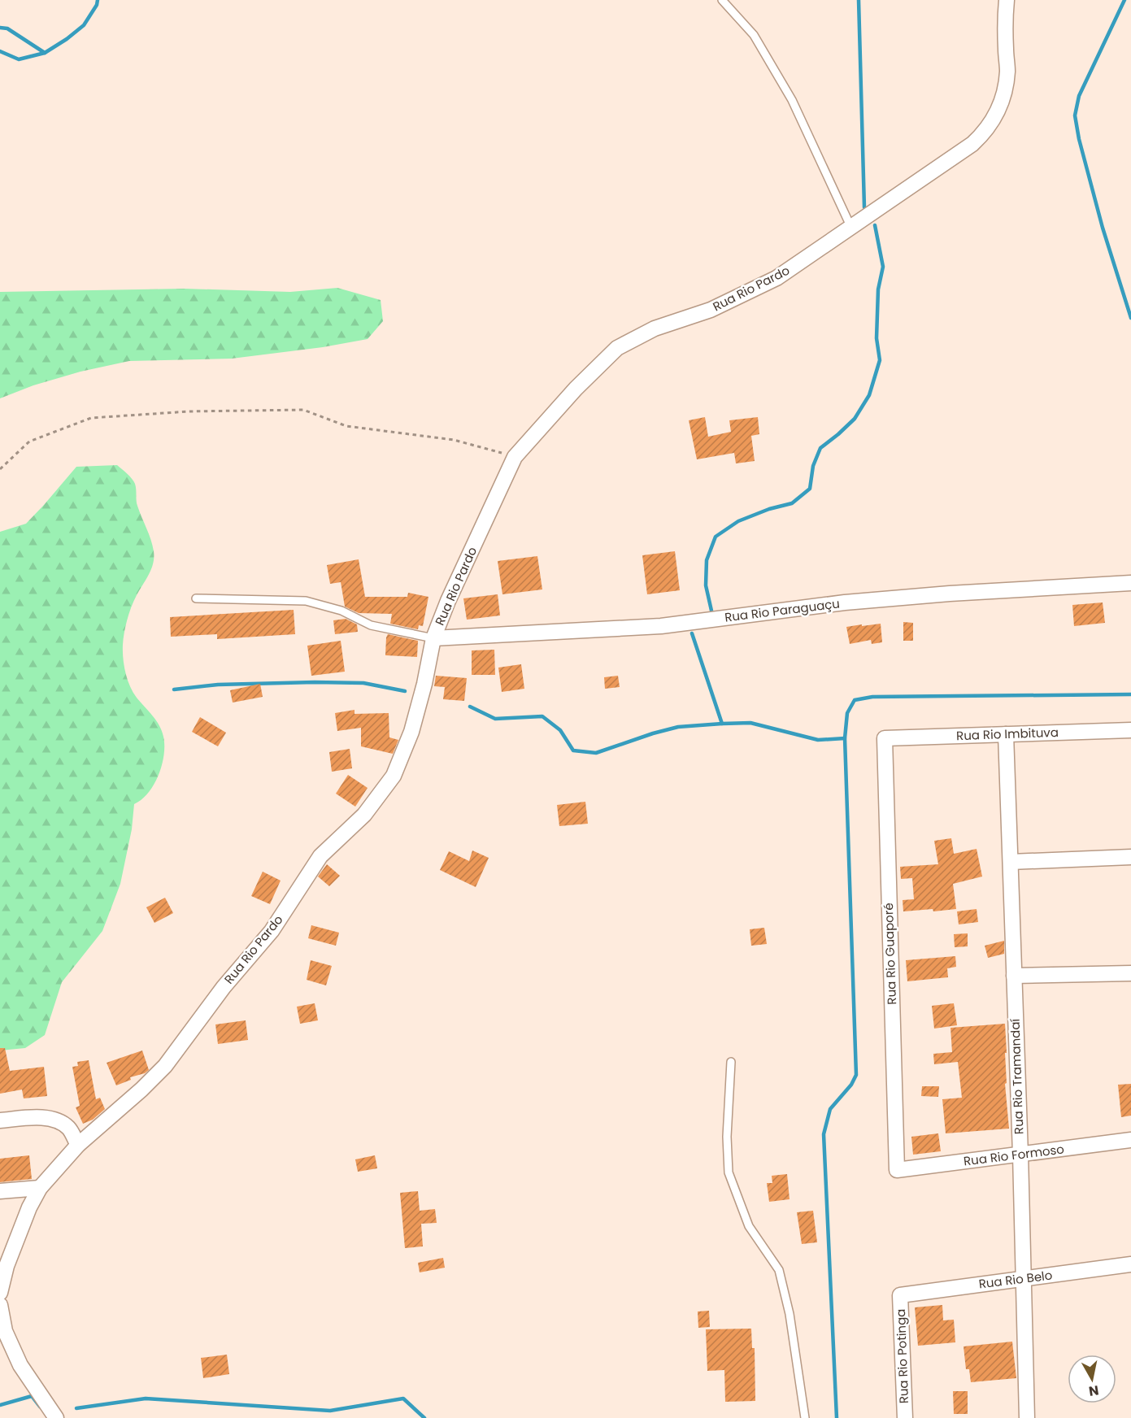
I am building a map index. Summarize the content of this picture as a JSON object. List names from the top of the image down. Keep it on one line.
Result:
{"streets":{"street":["Rua Rio Pardo","Rua Rio Paraguaçu","Rua Rio Imbituva","Rua Rio Guaporé","Rua Rio Tramandaí","Rua Rio Formoso","Rua Rio Belo","Rua Rio Potinga"]},"crossings":[["Rua Rio Pardo","Rua Rio Paraguaçu"],["Rua Rio Imbituva","Rua Rio Guaporé"],["Rua Rio Imbituva","Rua Rio Tramandaí"],["Rua Rio Guaporé","Rua Rio Formoso"],["Rua Rio Tramandaí","Rua Rio Formoso"],["Rua Rio Tramandaí","Rua Rio Belo"],["Rua Rio Belo","Rua Rio Potinga"]],"north":"bottom"}
